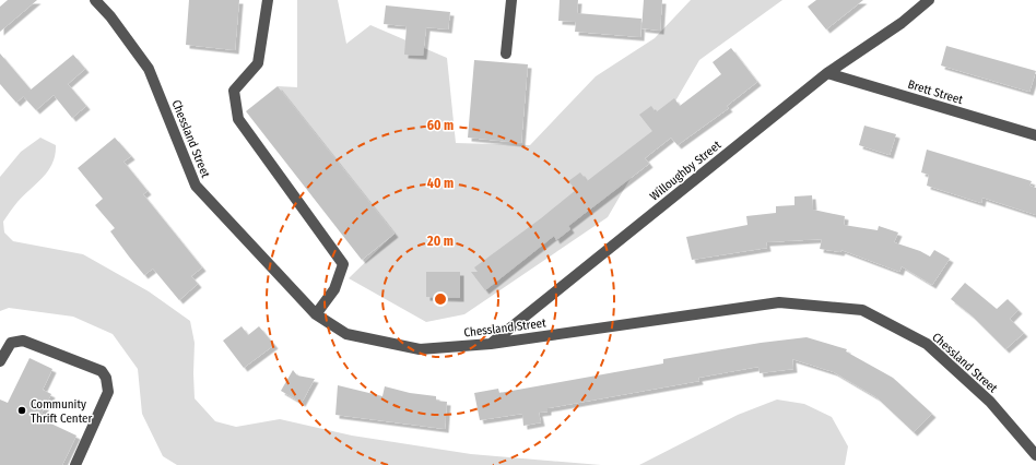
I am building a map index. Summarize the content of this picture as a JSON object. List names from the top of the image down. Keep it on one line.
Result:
{"streets":{"street":["Brett Street","Chessland Street","Willoughby Street"]},"crossings":[["Brett Street","Willoughby Street"],["Chessland Street","Willoughby Street"]],"places":["Community Thrift Center"],"rings":["60 m","40 m","20 m"]}
